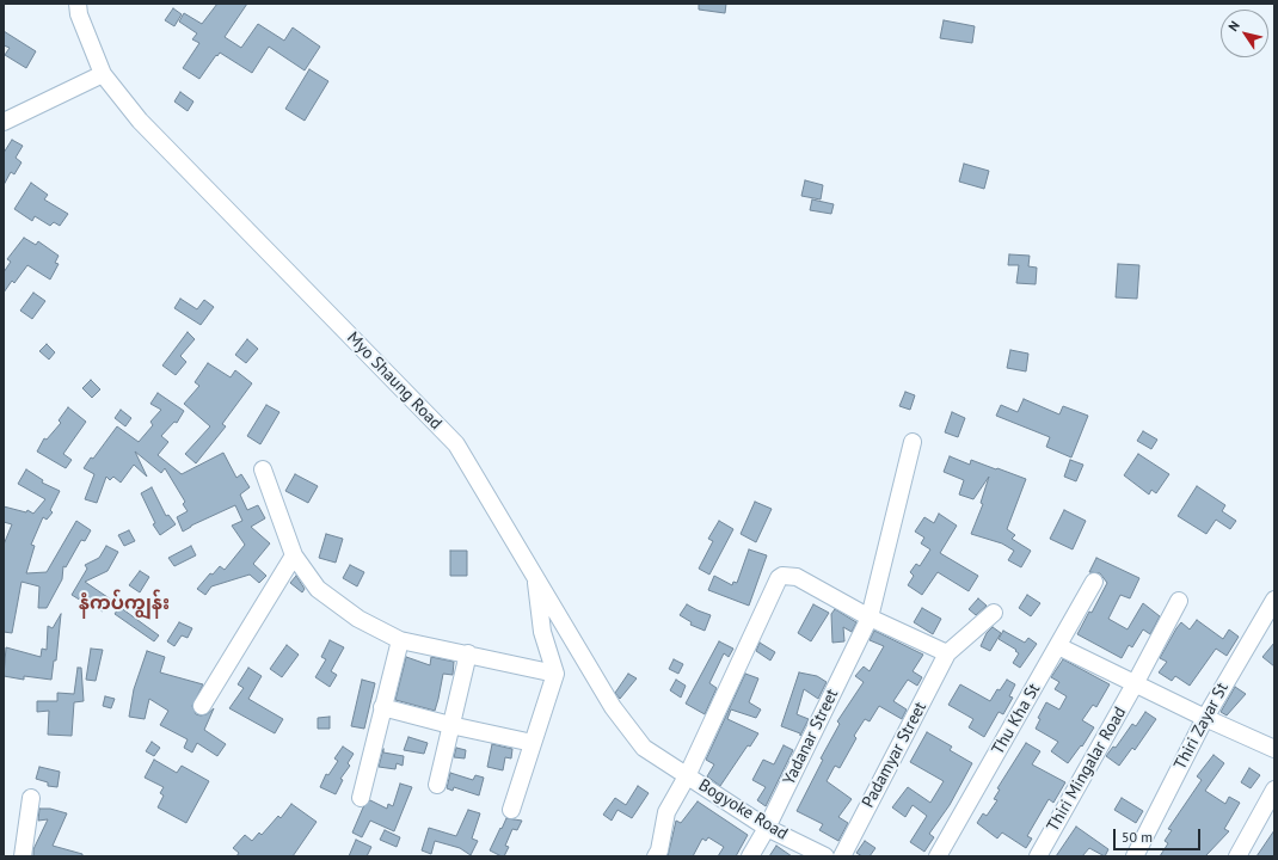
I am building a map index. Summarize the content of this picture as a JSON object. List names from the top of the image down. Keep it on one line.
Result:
{"streets":{"street":["Myo Shaung Road","Thu Kha St","Thiri Zayar St","Yadanar Street","Padamyar Street","Thiri Mingalar Road","Bogyoke Road"]},"crossings":[["Myo Shaung Road","Bogyoke Road"],["Yadanar Street","Bogyoke Road"]],"districts":["နံကပ်ကျွန်း"],"scale_bar":"50 m","north":"top left"}
